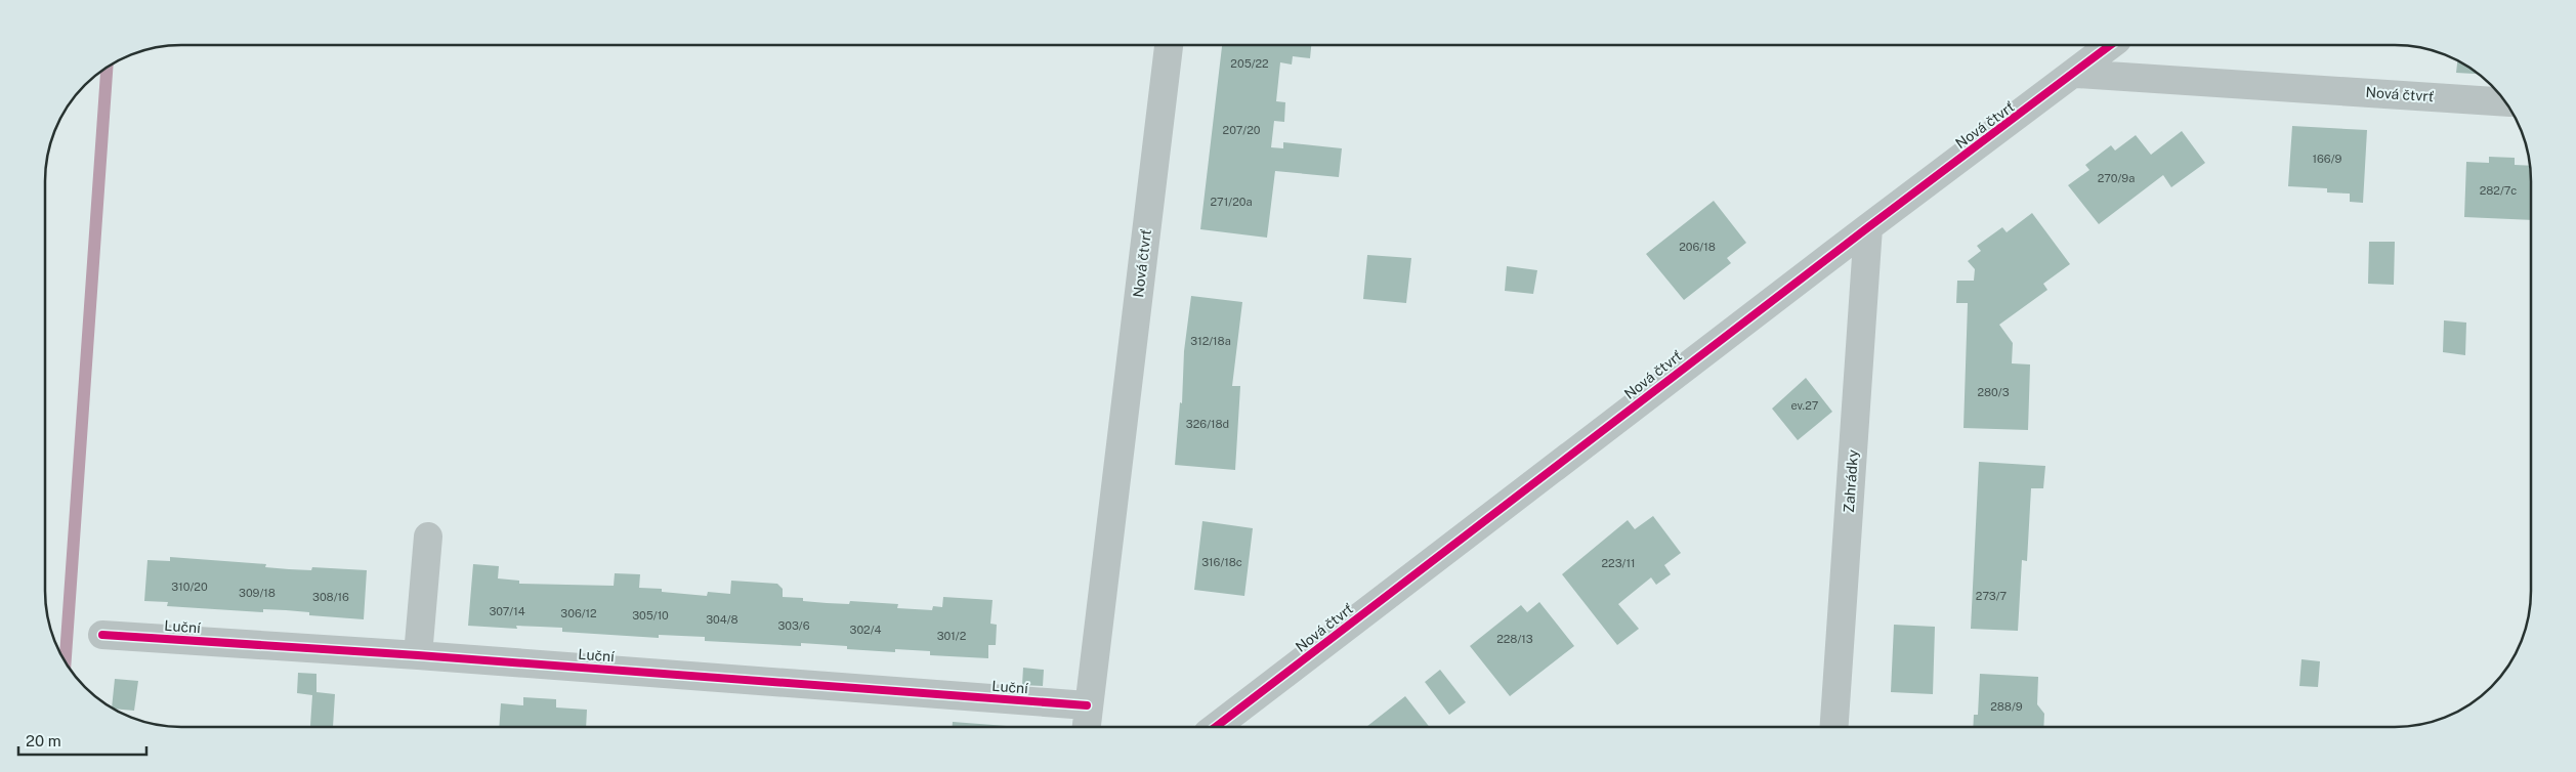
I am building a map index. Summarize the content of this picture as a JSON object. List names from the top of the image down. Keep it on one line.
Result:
{"streets":{"street":["Nová čtvrť","Zahrádky","Luční"]},"crossings":[["Nová čtvrť","Zahrádky"],["Nová čtvrť","Luční"]],"house_numbers":["205/22","207/20","166/9","270/9a","282/7c","271/20a","206/18","312/18a","280/3","ev.27","326/18d","316/18c","223/11","310/20","309/18","273/7","308/16","307/14","306/12","305/10","304/8","303/6","302/4","301/2","228/13","288/9"],"scale_bar":"20 m"}
